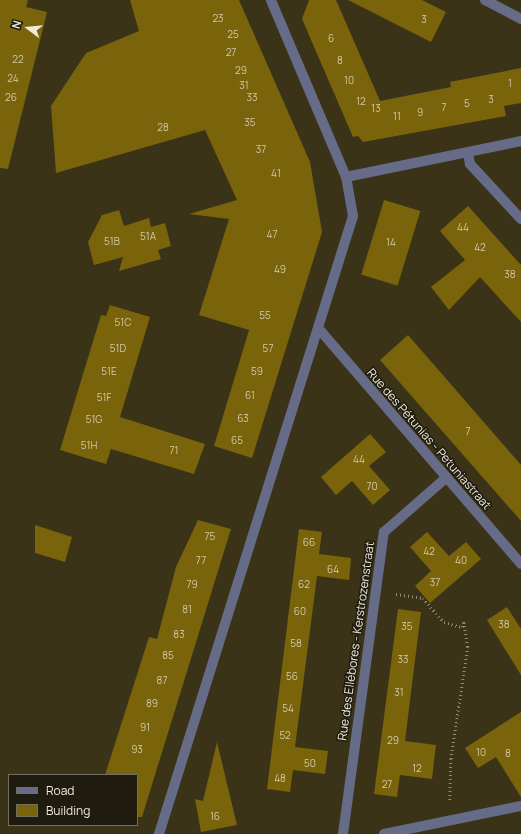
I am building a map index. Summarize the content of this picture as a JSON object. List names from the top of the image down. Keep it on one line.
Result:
{"streets":{"street":["Rue des Pétunias - Petuniastraat","Rue des Ellébores - Kerstrozenstraat"]},"crossings":[["Rue des Pétunias - Petuniastraat","Rue des Ellébores - Kerstrozenstraat"]],"house_numbers":["23","3","25","6","27","22","8","29","24","10","1","31","26","33","3","12","5","7","13","9","11","35","28","37","41","44","47","51A","51B","14","42","49","38","55","51C","51D","57","51E","59","61","51F","63","51G","7","65","51H","71","44","70","75","66","42","77","40","64","37","79","62","81","60","38","35","83","58","85","33","56","87","31","89","54","91","52","29","93","10","8","50","12","48","27","16"],"legend":["Road","Building"],"north":"left"}
